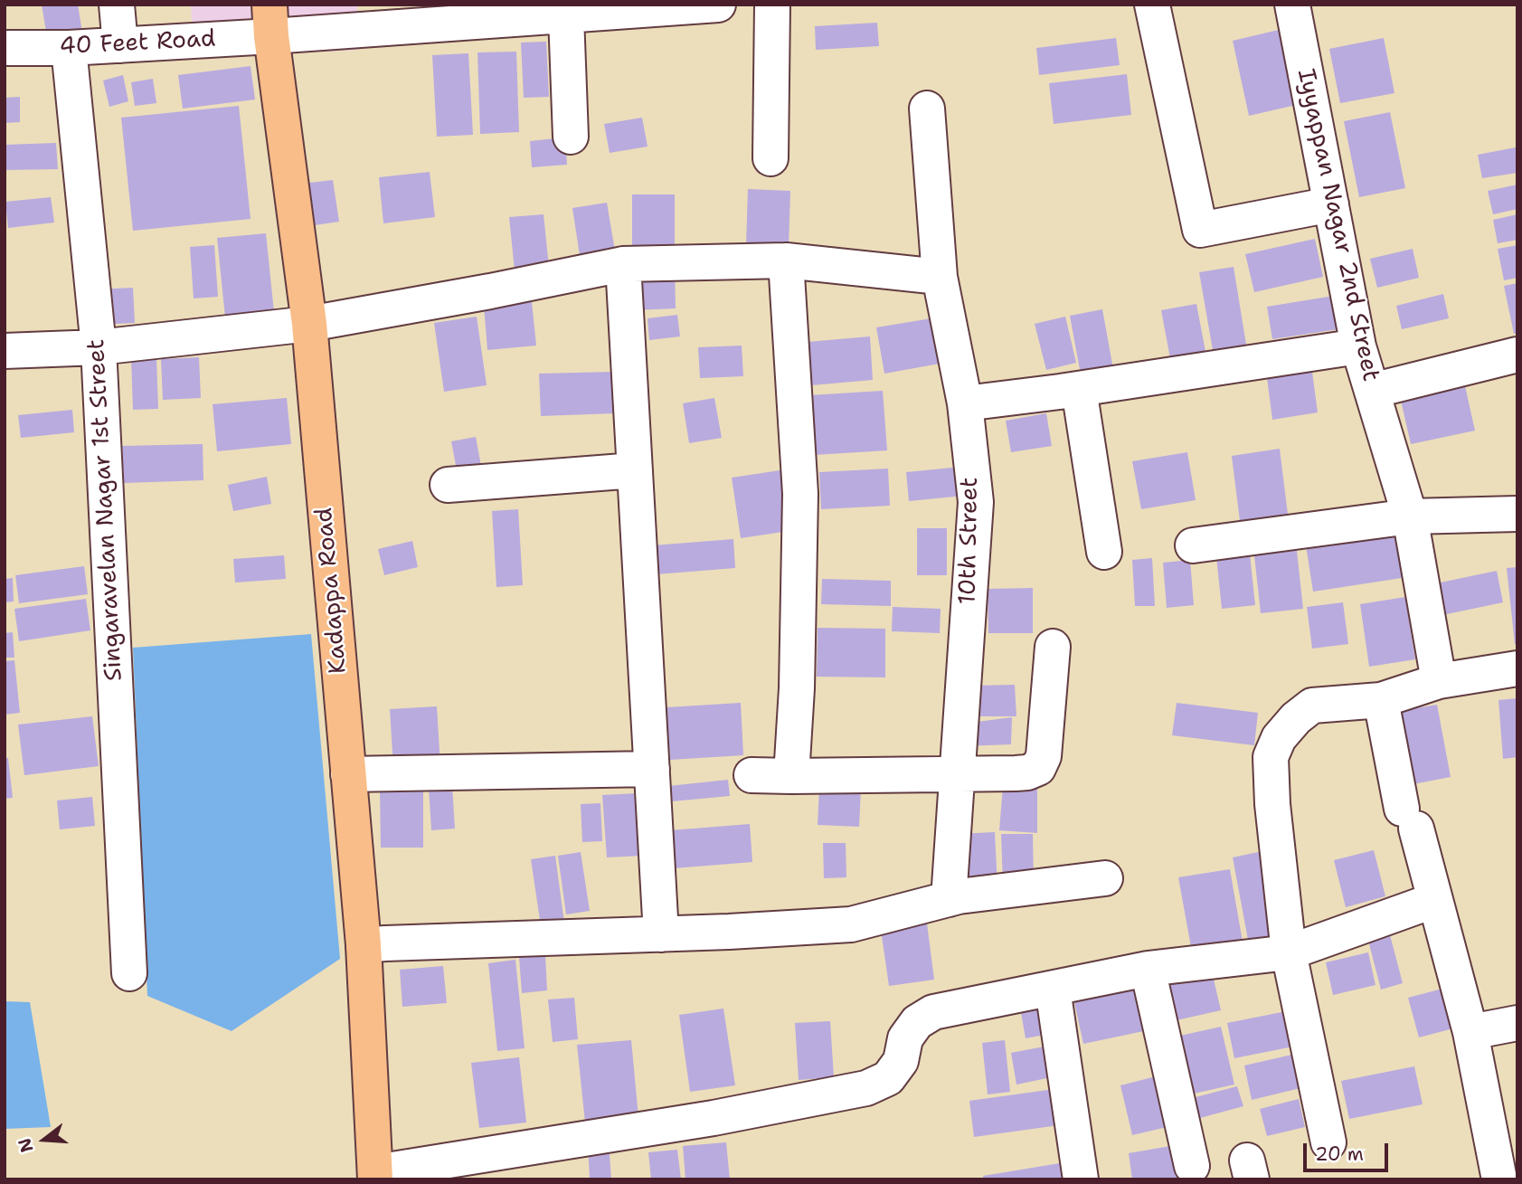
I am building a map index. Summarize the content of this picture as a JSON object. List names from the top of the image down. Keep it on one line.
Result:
{"streets":{"main road":["Kadappa Road"],"street":["40 Feet Road","Iyyappan Nagar 2nd Street","Singaravelan Nagar 1st Street","10th Street"]},"crossings":[["40 Feet Road","Singaravelan Nagar 1st Street"],["40 Feet Road","Kadappa Road"]],"scale_bar":"20 m","north":"left"}
